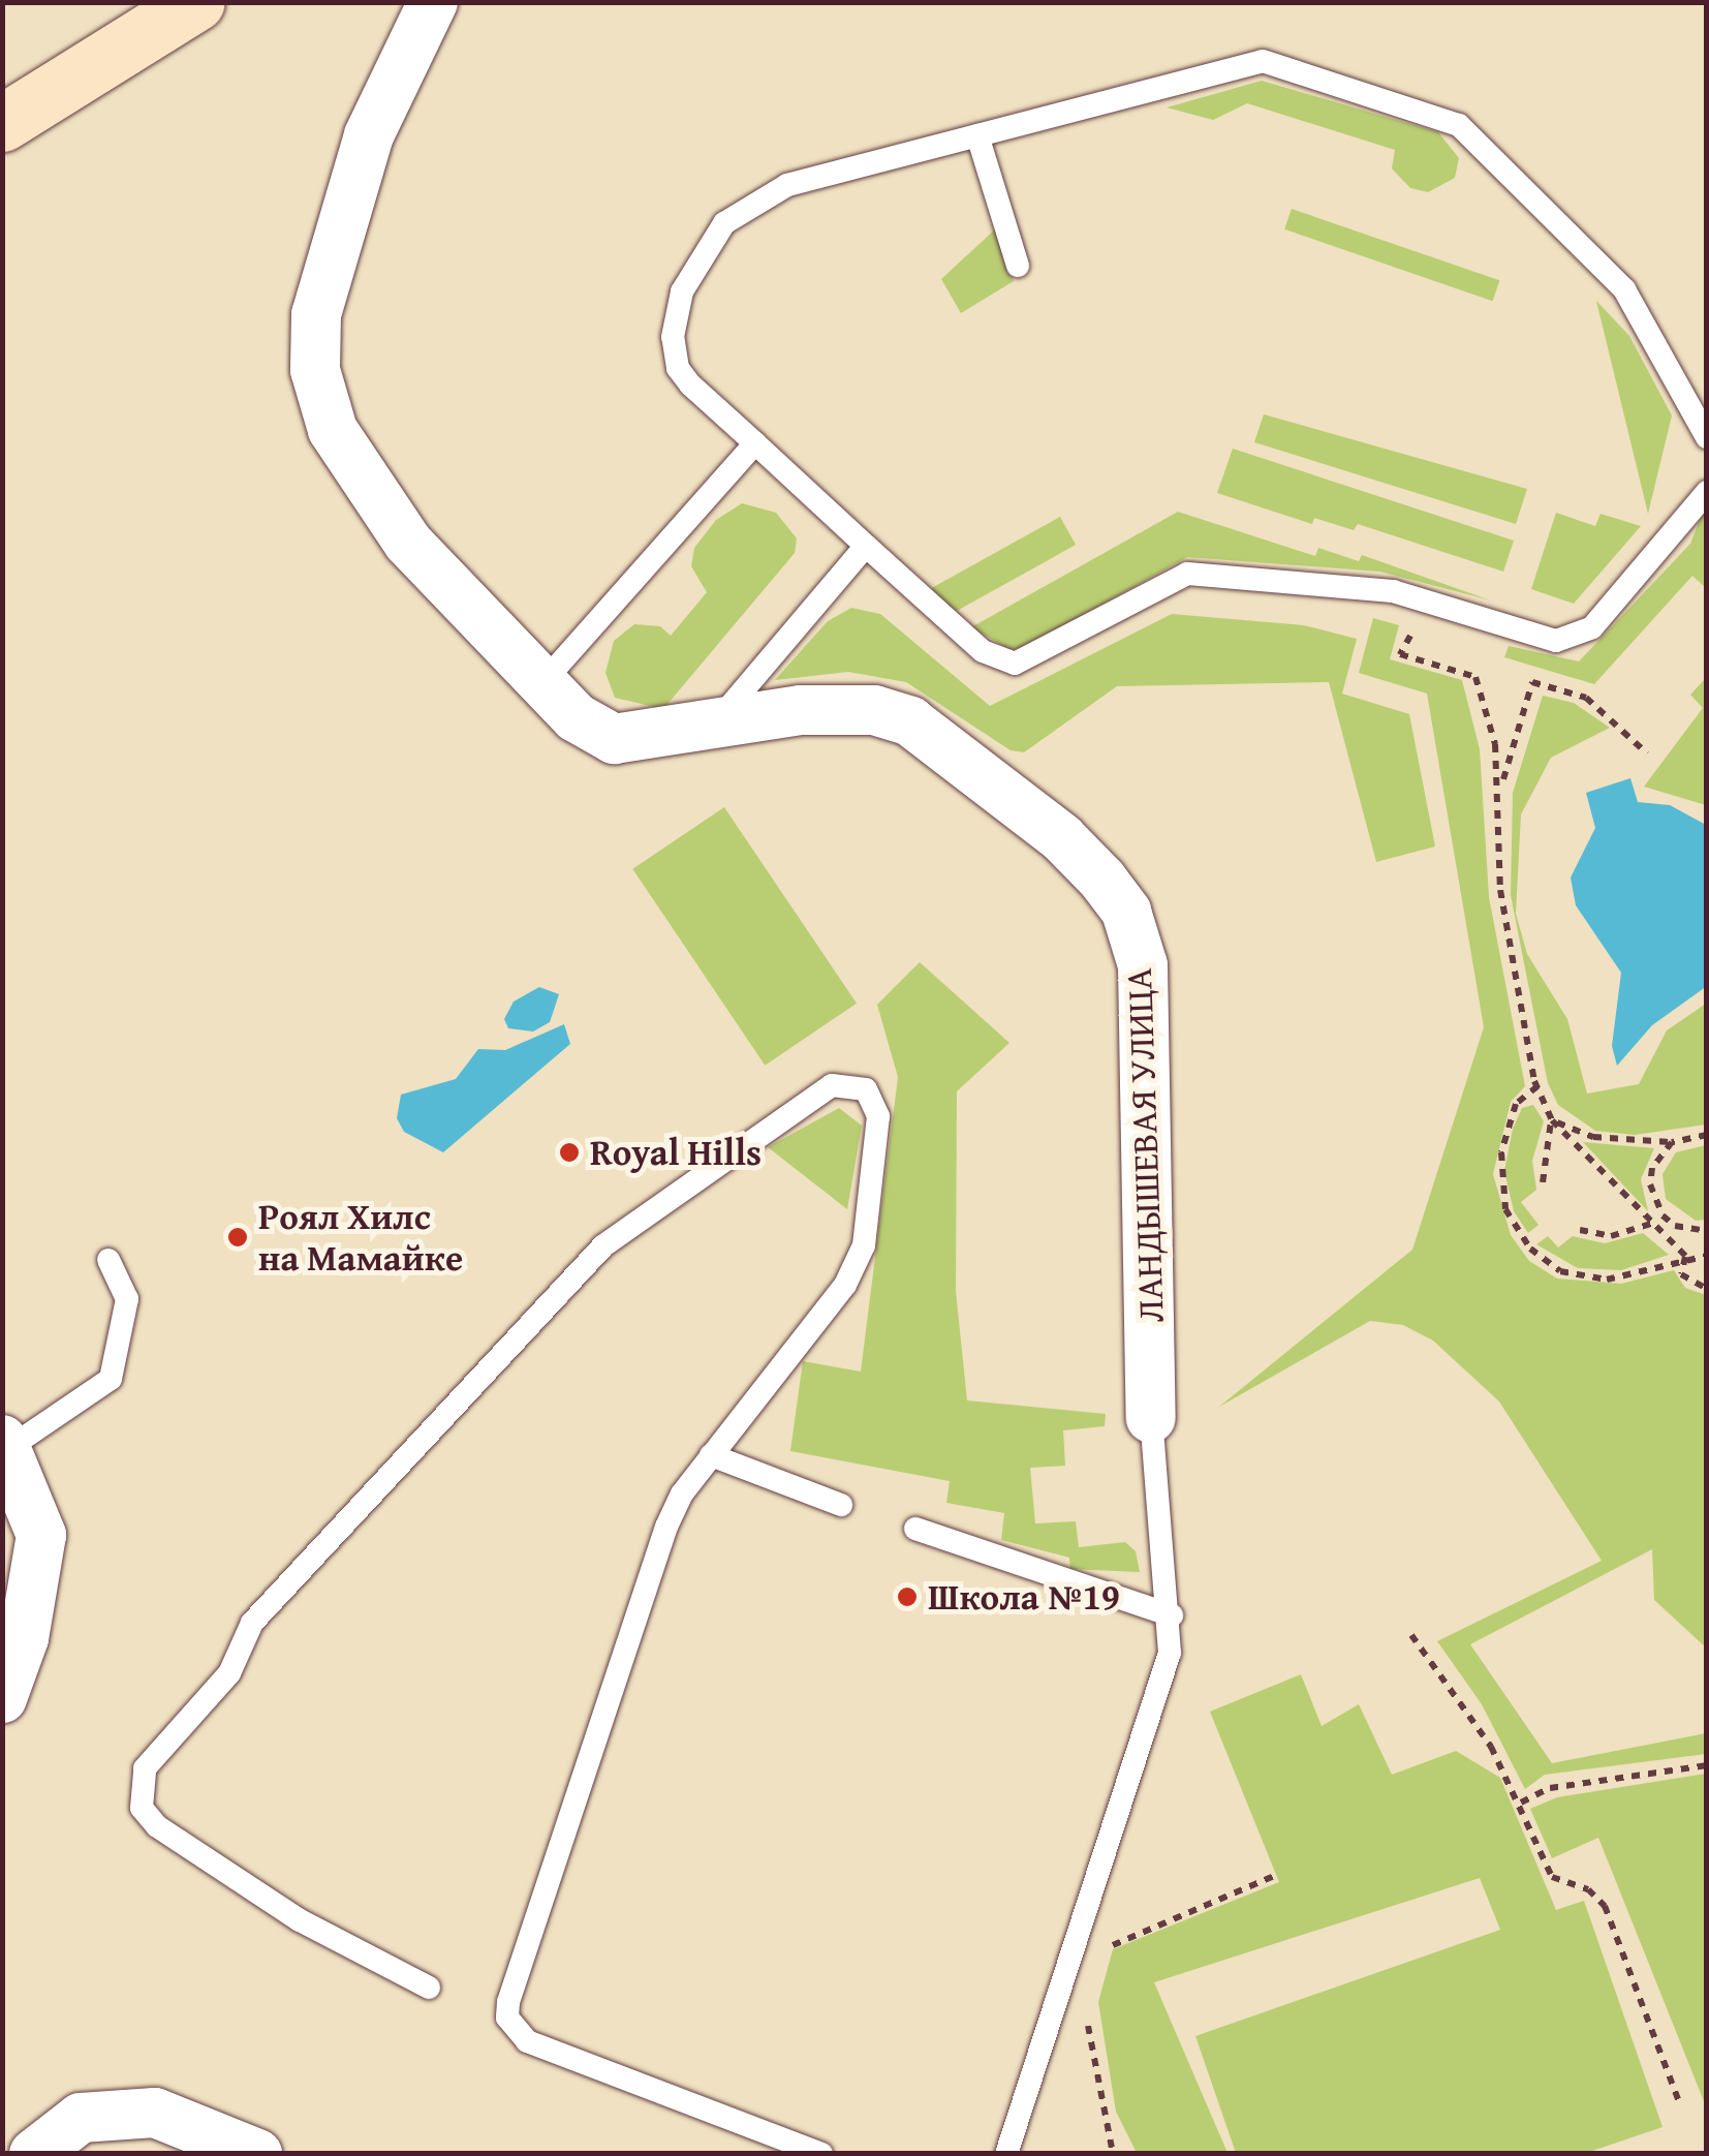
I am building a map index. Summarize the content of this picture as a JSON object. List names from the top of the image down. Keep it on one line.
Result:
{"streets":{"street":["ЛАНДЫШЕВАЯ УЛИЦА"]},"places":["Royal Hills","Роял Хилс на Мамайке","Школа №19"]}
